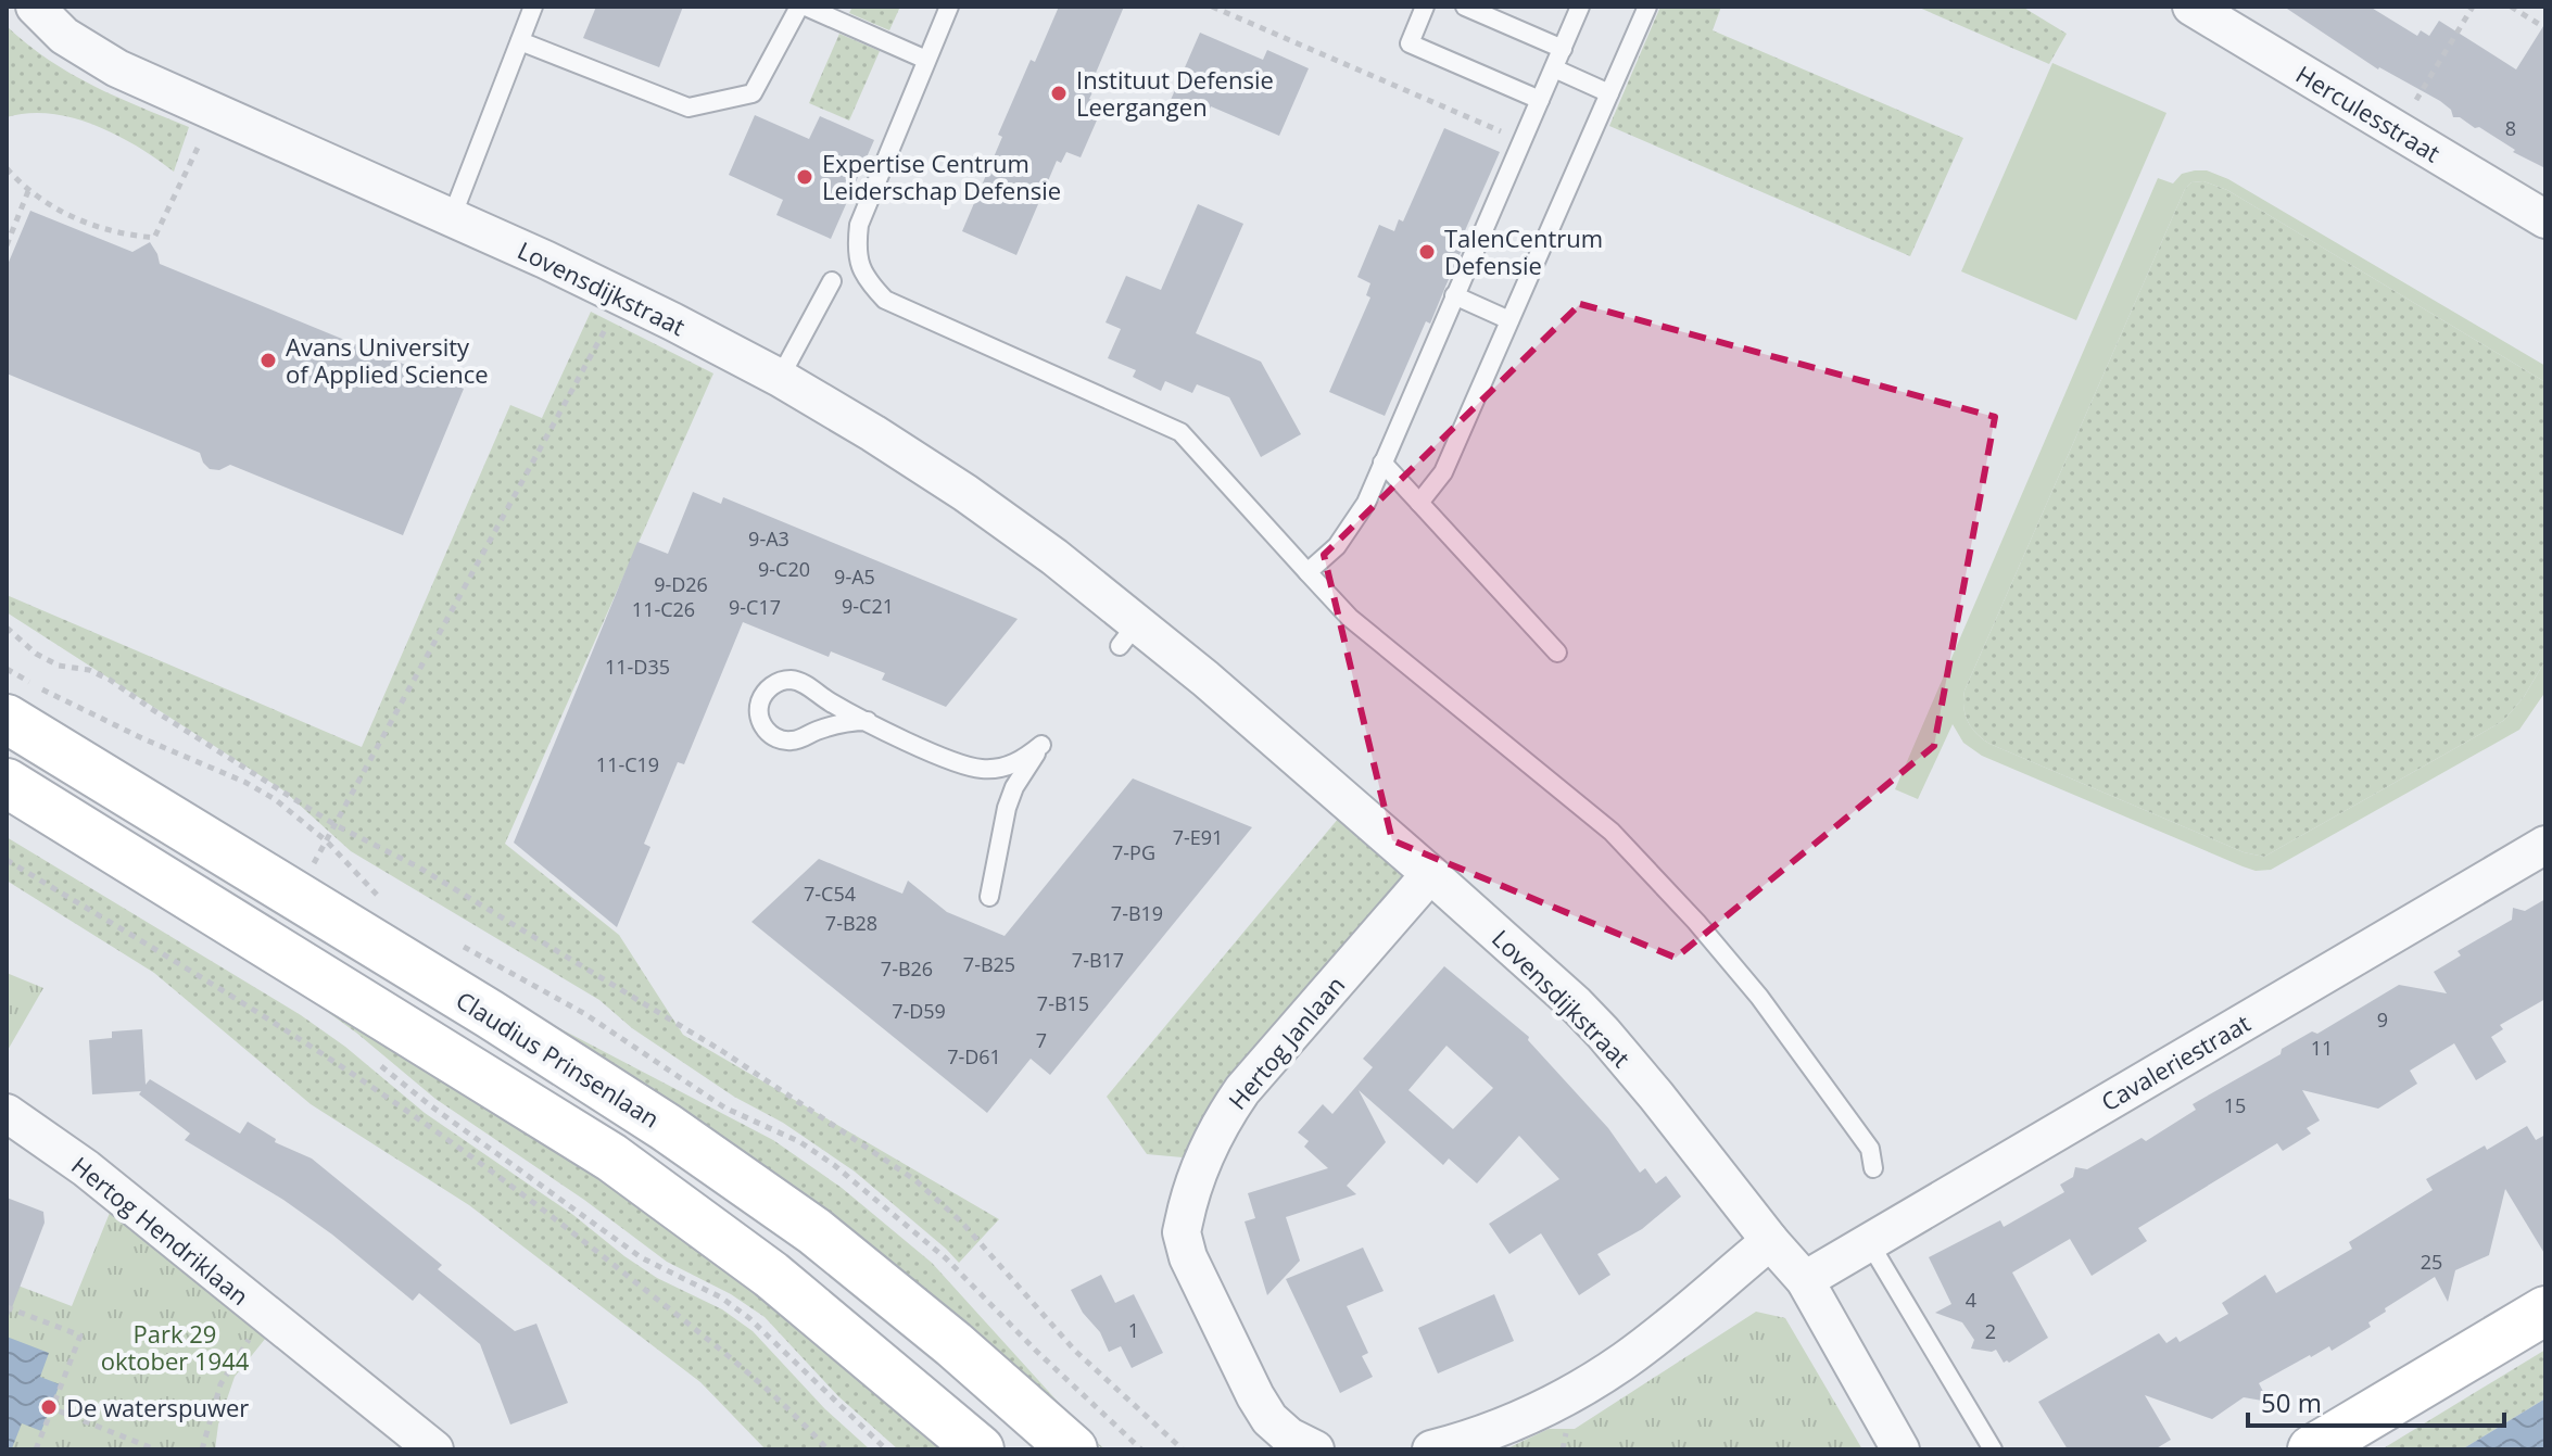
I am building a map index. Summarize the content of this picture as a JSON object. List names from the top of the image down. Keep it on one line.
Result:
{"streets":{"main road":["Claudius Prinsenlaan"],"street":["Herculesstraat","Lovensdijkstraat","Hertog Janlaan","Cavaleriestraat","Hertog Hendriklaan"]},"crossings":[["Lovensdijkstraat","Hertog Janlaan"],["Lovensdijkstraat","Cavaleriestraat"]],"parks":["Park 29 oktober 1944"],"places":["Instituut Defensie Leergangen","Expertise Centrum Leiderschap Defensie","TalenCentrum Defensie","Avans University of Applied Science","De waterspuwer"],"house_numbers":["8","9-A3","9-C20","9-A5","9-D26","9-C21","9-C17","11-C26","11-D35","11-C19","7-E91","7-PG","7-C54","7-B19","7-B28","7-B17","7-B25","7-B26","7-B15","7-D59","9","7","11","7-D61","15","25","4","1","2"],"scale_bar":"50 m"}
